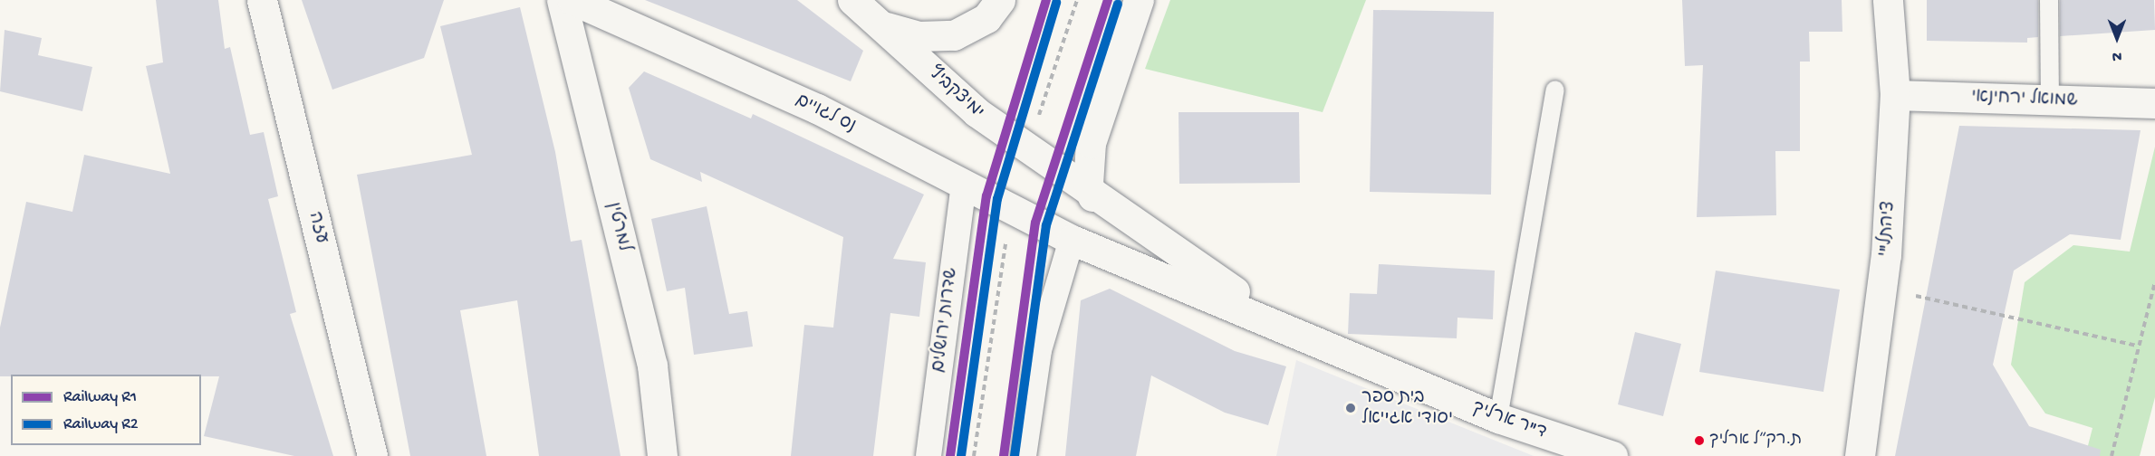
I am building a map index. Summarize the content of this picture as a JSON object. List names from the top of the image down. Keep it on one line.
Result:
{"streets":{"street":["מיצקביץ'","שמואל ירחינאי","נס לגויים","למרטין","עזה","ציהתל\"י","שדרות ירושלים","ד\"ר ארליך"]},"crossings":[["מיצקביץ'","ד\"ר ארליך"],["שמואל ירחינאי","ציהתל\"י"],["נס לגויים","שדרות ירושלים"],["נס לגויים","ד\"ר ארליך"]],"places":["בית ספר יסודי אג'יאל","ת.רק״ל ארליך"],"lines":["rail line R1","rail line R2"],"legend":["Railway R1","Railway R2"],"north":"bottom"}
